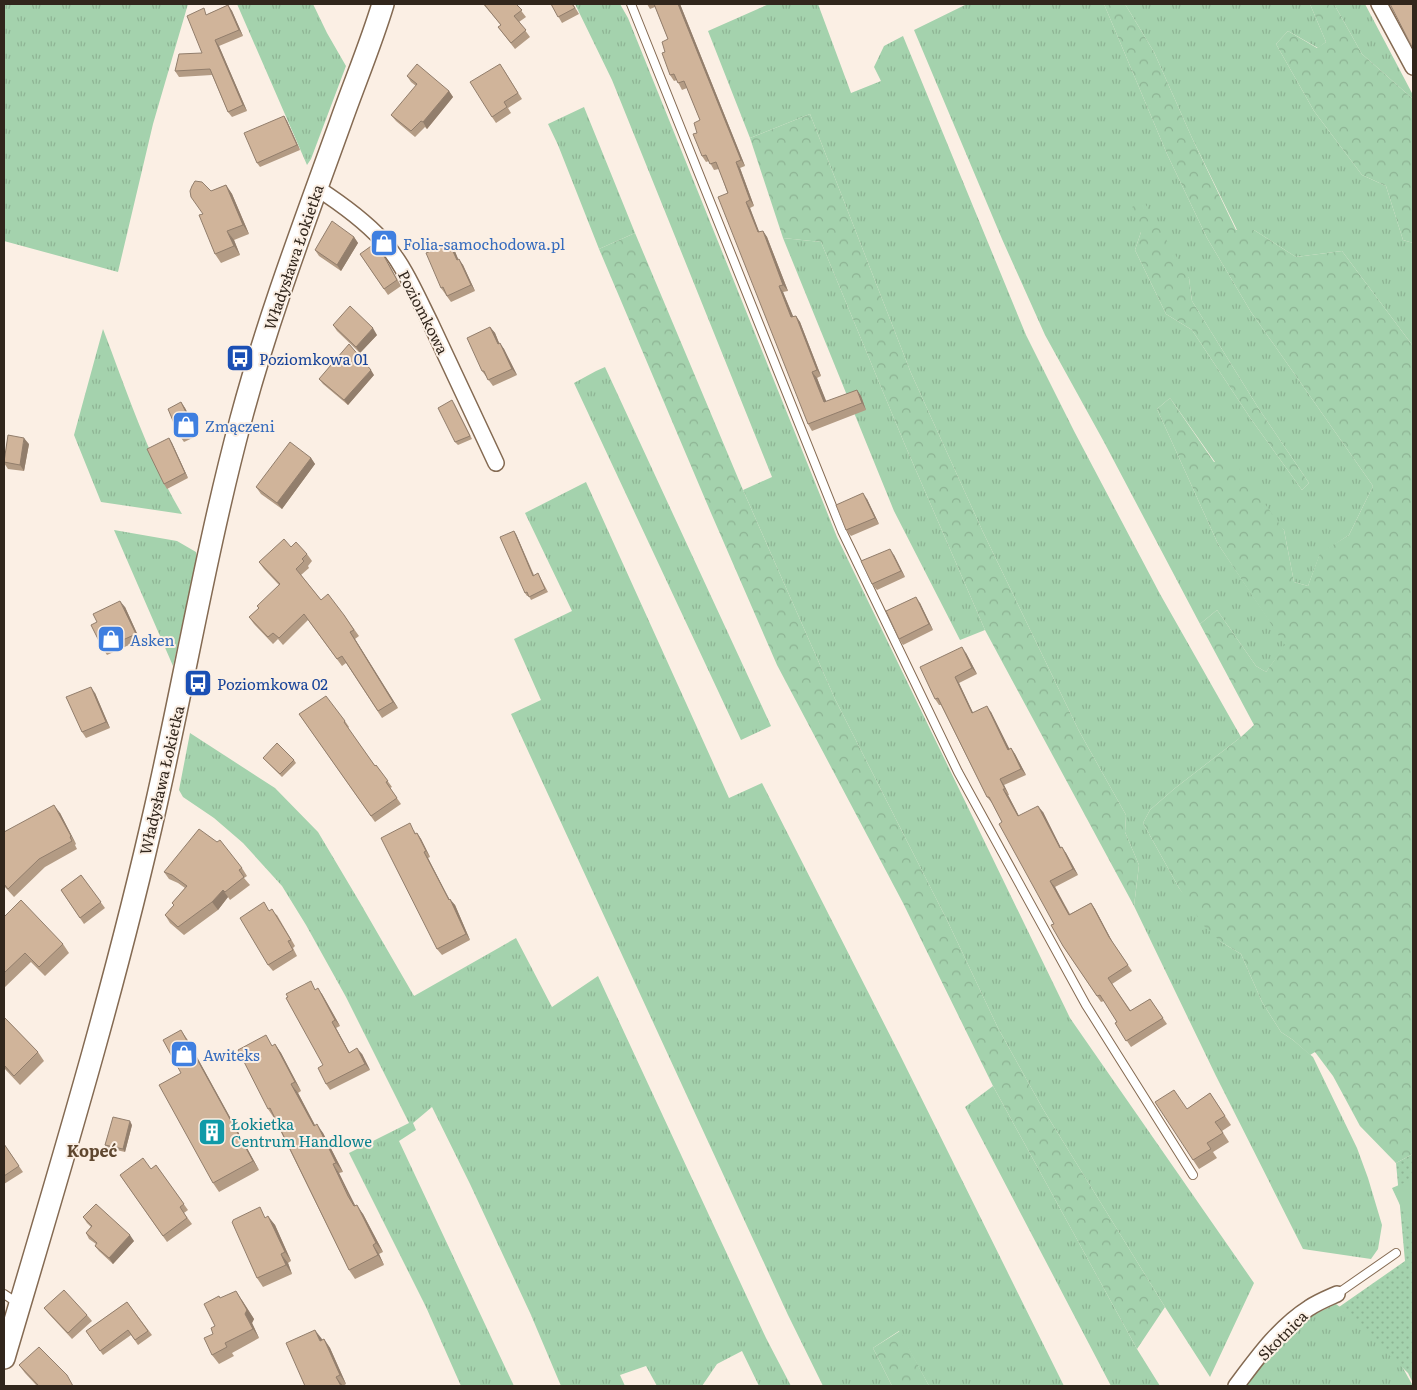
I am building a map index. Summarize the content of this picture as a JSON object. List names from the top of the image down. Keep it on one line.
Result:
{"streets":{"street":["Władysława Łokietka","Poziomkowa","Skotnica"]},"crossings":[["Władysława Łokietka","Poziomkowa"]],"districts":["Kopeć"],"places":{"shop":["Folia-samochodowa.pl","Zmączeni","Asken","Awiteks"],"bus stop":["Poziomkowa 01","Poziomkowa 02"],"building":["Łokietka Centrum Handlowe"]}}
